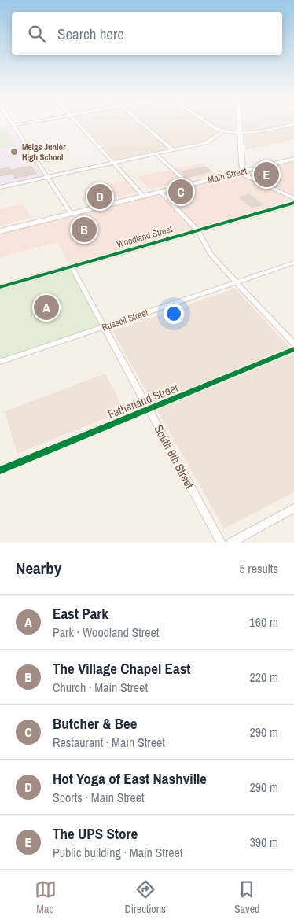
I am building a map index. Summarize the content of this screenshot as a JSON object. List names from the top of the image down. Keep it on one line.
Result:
{"streets":{"street":["Main Street","Woodland Street","Russell Street","Fatherland Street","South 8th Street"]},"crossings":[["Woodland Street","South 8th Street"],["Russell Street","South 8th Street"],["Fatherland Street","South 8th Street"]],"places":["Meigs Junior High School"],"page":{"search":"Search here","pins":["E","C","D","B","A"],"heading":["Nearby","5 results"],"list":[{"mark":"A","name":"East Park","note":"Park · Woodland Street","value":"160 m"},{"mark":"B","name":"The Village Chapel East","note":"Church · Main Street","value":"220 m"},{"mark":"C","name":"Butcher & Bee","note":"Restaurant · Main Street","value":"290 m"},{"mark":"D","name":"Hot Yoga of East Nashville","note":"Sports · Main Street","value":"290 m"},{"mark":"E","name":"The UPS Store","note":"Public building · Main Street","value":"390 m"}],"nav":["Map","Directions","Saved"]}}
